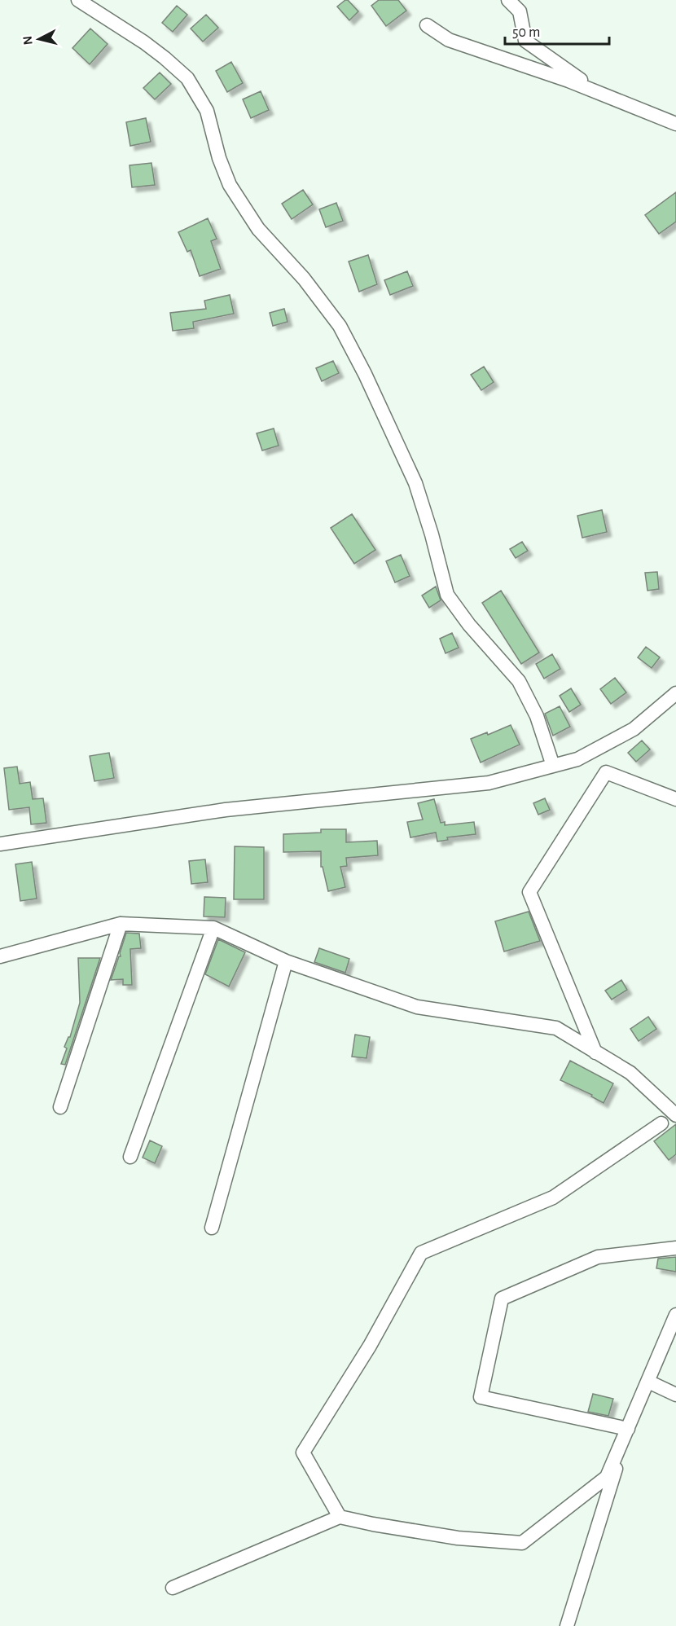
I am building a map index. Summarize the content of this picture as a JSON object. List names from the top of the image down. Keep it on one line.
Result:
{"scale_bar":"50 m","north":"left"}
